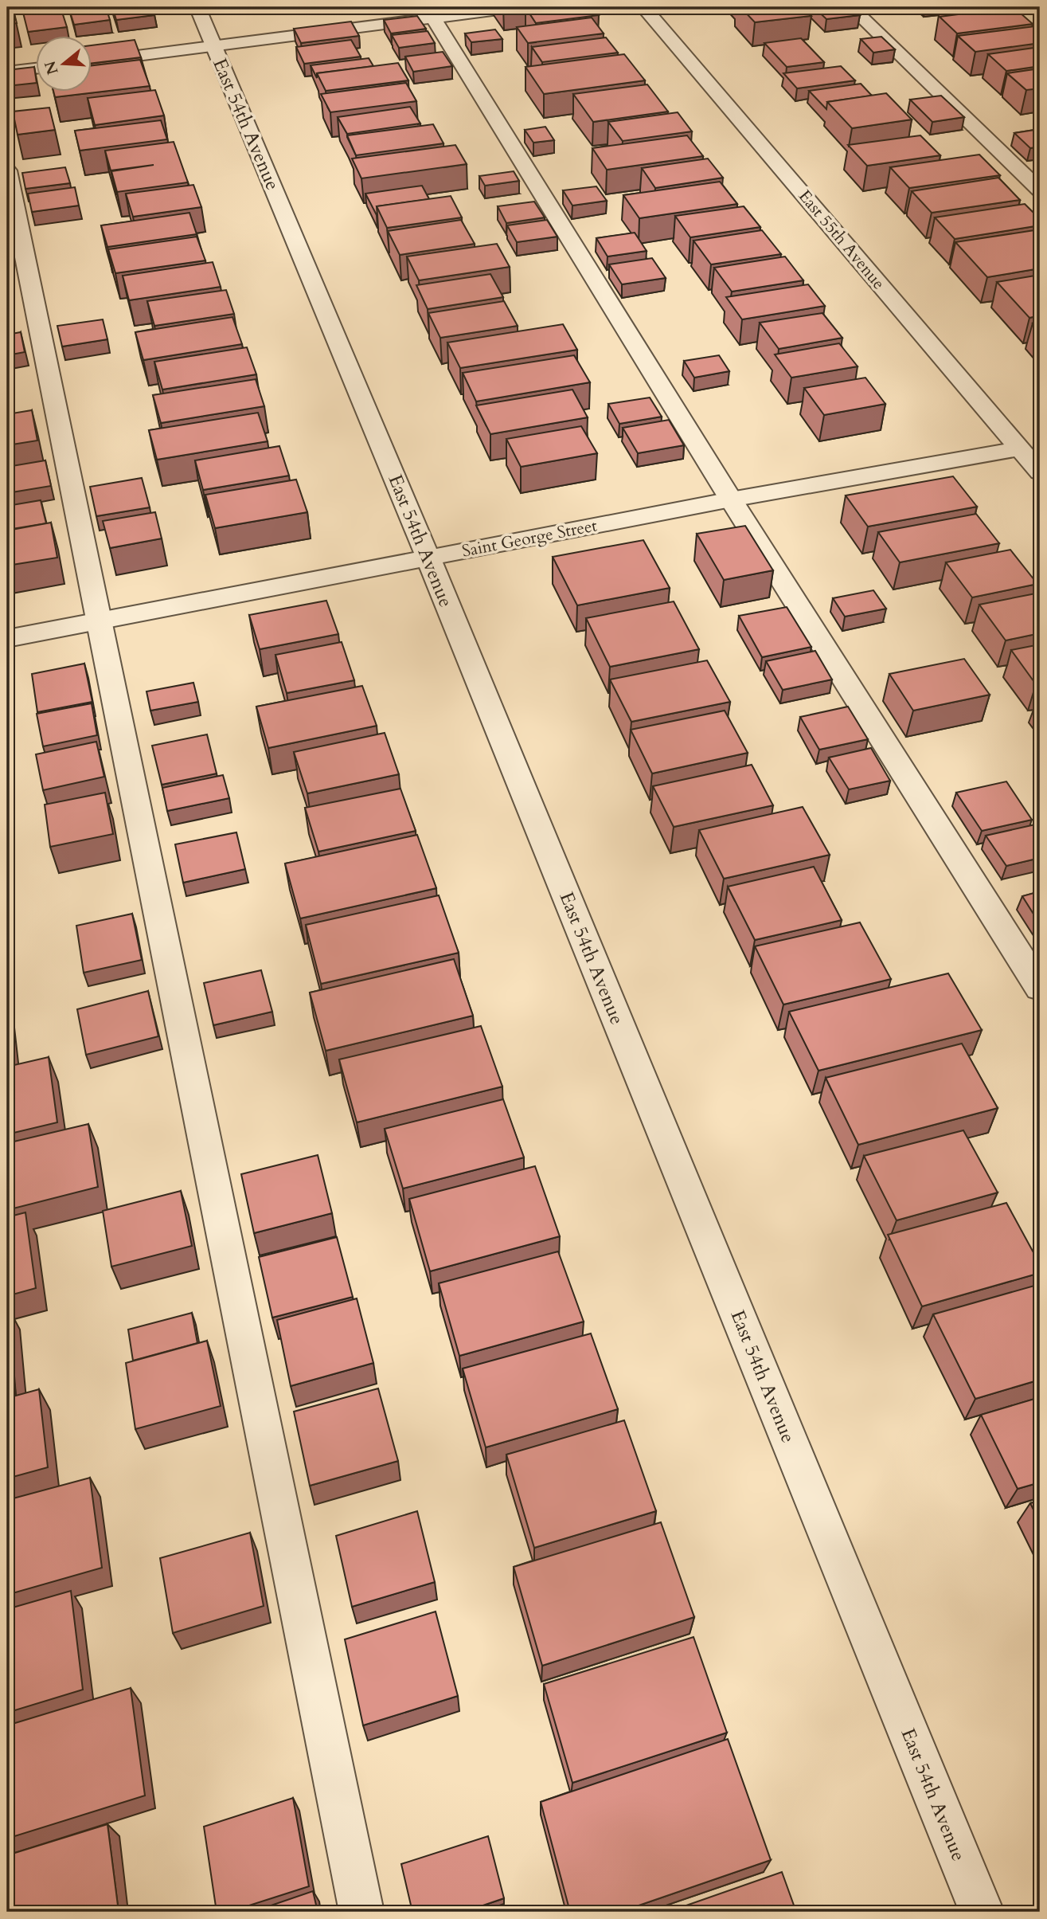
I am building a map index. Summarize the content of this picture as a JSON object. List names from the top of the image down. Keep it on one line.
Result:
{"streets":{"street":["East 54th Avenue","East 55th Avenue","Saint George Street"]},"crossings":[["East 54th Avenue","Saint George Street"],["East 55th Avenue","Saint George Street"]],"north":"left"}
